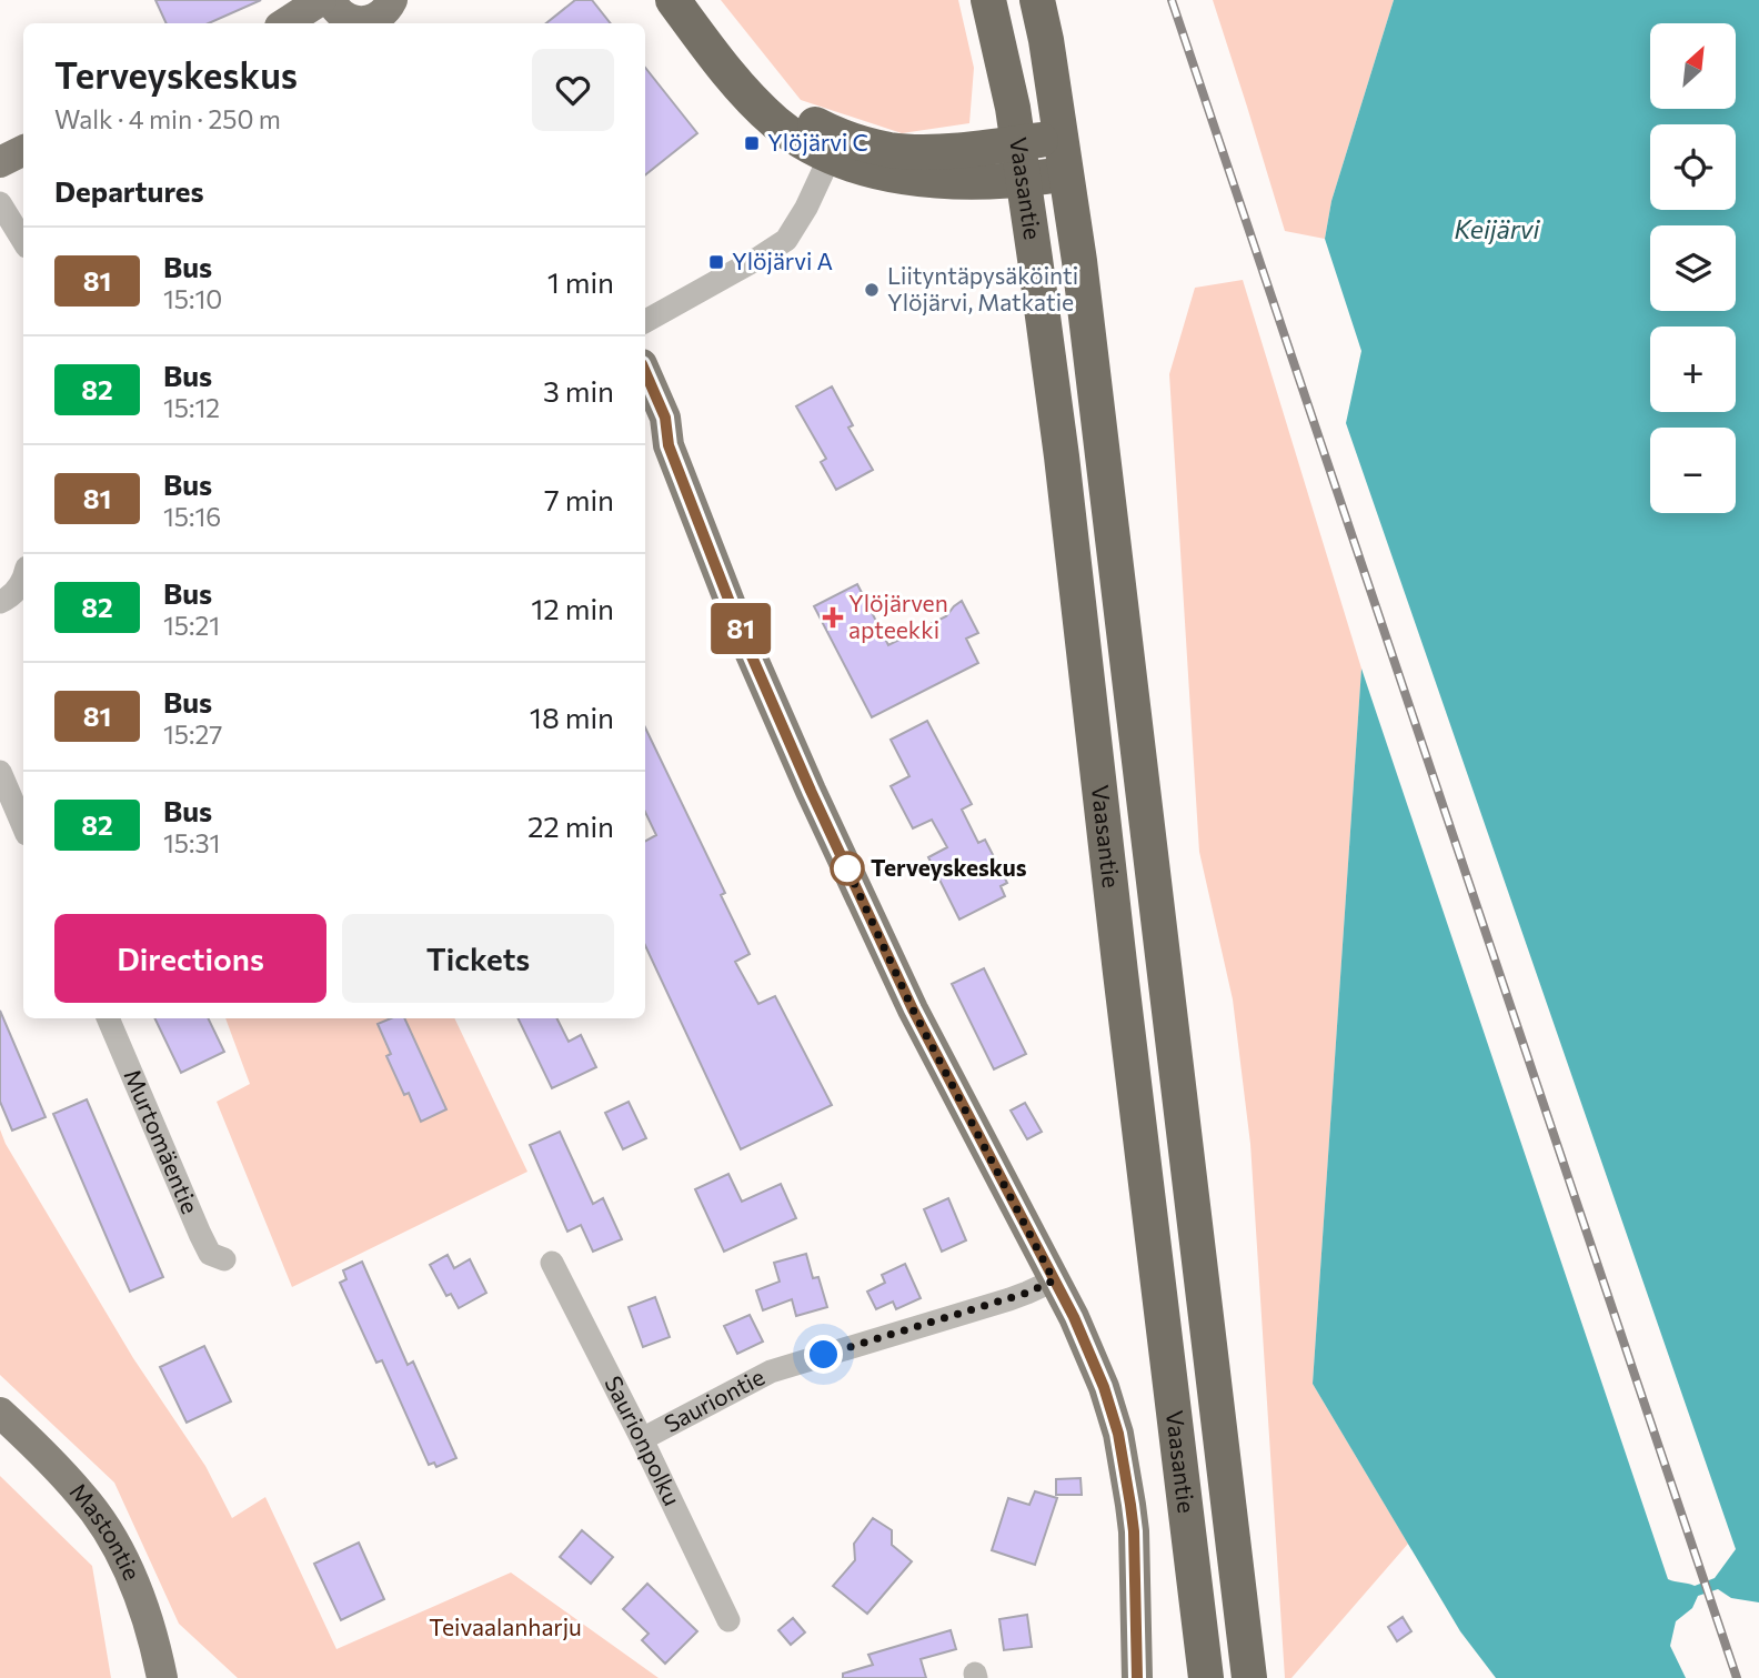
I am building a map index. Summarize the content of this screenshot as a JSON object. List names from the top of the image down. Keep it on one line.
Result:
{"streets":{"highway":["Vaasantie"],"main road":["Mastontie"],"street":["Murtomäentie","Sauriontie","Saurionpolku"]},"crossings":[["Sauriontie","Saurionpolku"]],"water":["Keijärvi"],"parks":["Teivaalanharju"],"places":{"transit":["Ylöjärvi C","Ylöjärvi A"],"other":["Liityntäpysäköinti Ylöjärvi, Matkatie","Terveyskeskus"],"health":["Ylöjärven apteekki"]},"lines":["bus line 81"],"north":"top right","page":{"on_map":"81","map_buttons":["+","−"],"heading":[["Terveyskeskus","Walk · 4 min · 250 m"],"Departures"],"list":[{"mark":"81","name":"Bus","note":"15:10","value":"1 min"},{"mark":"82","name":"Bus","note":"15:12","value":"3 min"},{"mark":"81","name":"Bus","note":"15:16","value":"7 min"},{"mark":"82","name":"Bus","note":"15:21","value":"12 min"},{"mark":"81","name":"Bus","note":"15:27","value":"18 min"},{"mark":"82","name":"Bus","note":"15:31","value":"22 min"}],"buttons":["Directions","Tickets"]}}
